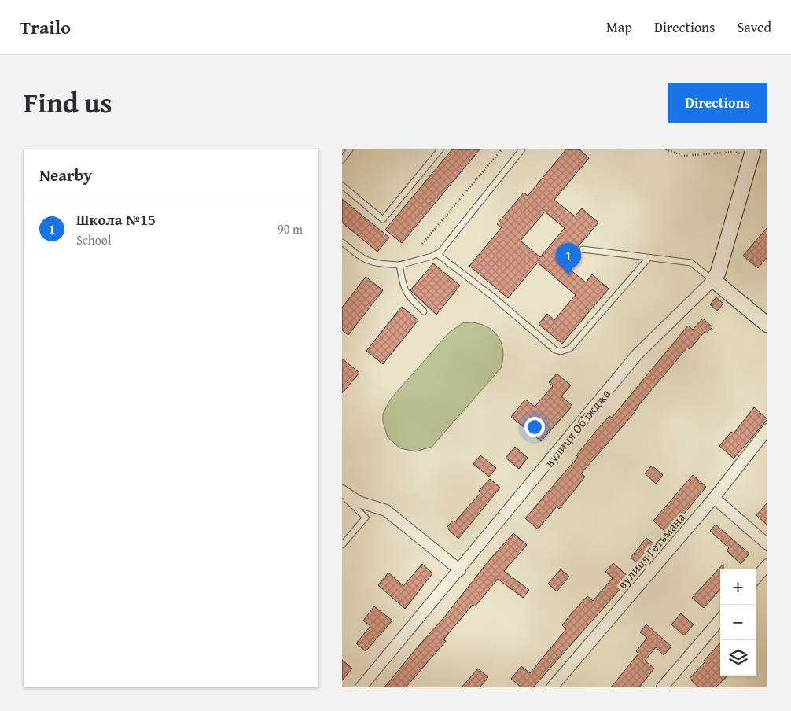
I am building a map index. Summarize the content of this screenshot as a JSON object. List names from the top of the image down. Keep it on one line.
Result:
{"streets":{"street":["вулиця Обʼїжджа","вулиця Гетьмана"]},"page":{"header":"Trailo","nav":["Map","Directions","Saved"],"title":"Find us","buttons":"Directions","heading":"Nearby","list":[{"mark":"1","name":"Школа №15","note":"School","value":"90 m"}],"pins":"1","map_buttons":["+","−"]}}
